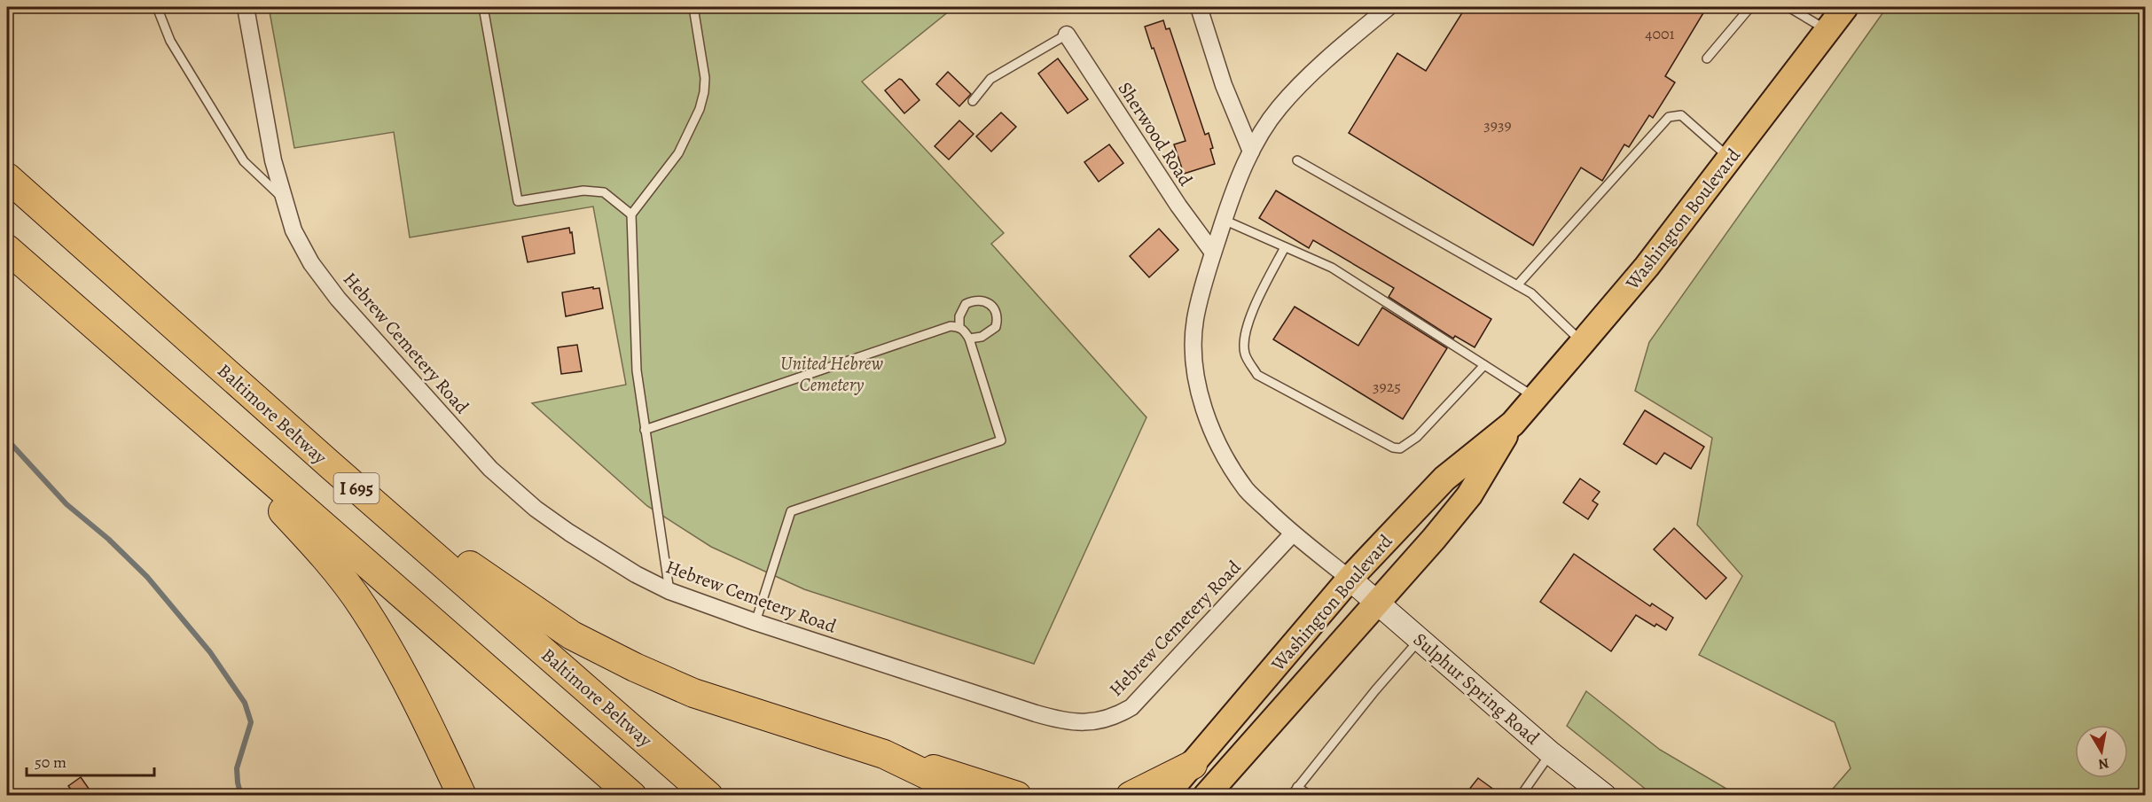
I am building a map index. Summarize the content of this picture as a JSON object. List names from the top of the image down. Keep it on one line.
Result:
{"streets":{"highway":["Baltimore Beltway","I 695"],"main road":["Washington Boulevard","Sulphur Spring Road"],"street":["Sherwood Road","Hebrew Cemetery Road"]},"crossings":[["Washington Boulevard","Sulphur Spring Road"]],"parks":["United Hebrew Cemetery"],"house_numbers":["4001","3939","3925"],"scale_bar":"50 m","north":"bottom"}
